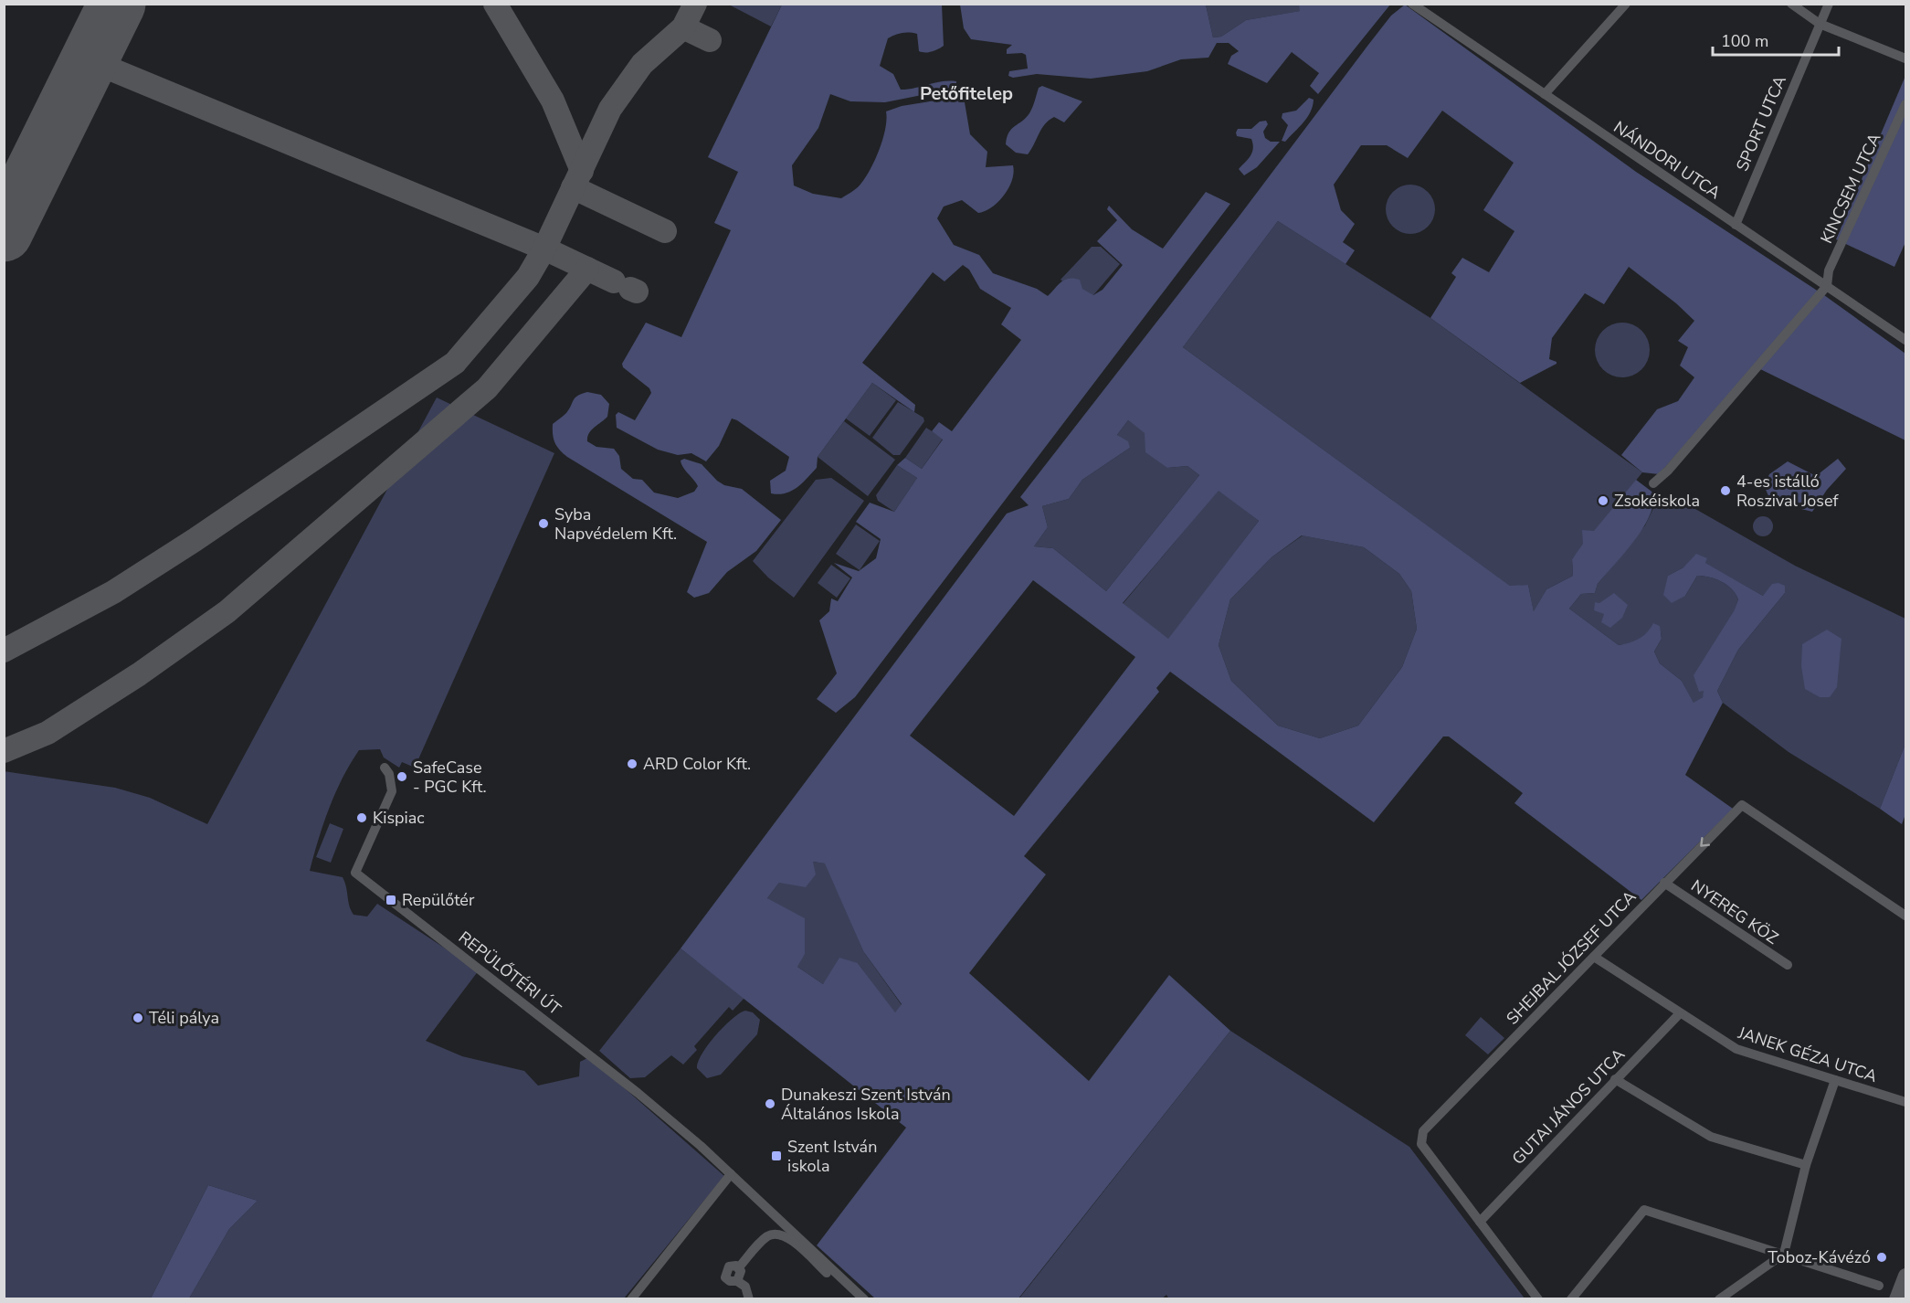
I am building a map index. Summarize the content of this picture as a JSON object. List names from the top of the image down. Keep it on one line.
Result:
{"streets":{"street":["SPORT UTCA","NÁNDORI UTCA","KINCSEM UTCA","NYEREG KÖZ","SHEJBAL JÓZSEF UTCA","REPÜLŐTÉRI ÚT","JANEK GÉZA UTCA","GUTAI JÁNOS UTCA"]},"crossings":[["SPORT UTCA","NÁNDORI UTCA"],["NÁNDORI UTCA","KINCSEM UTCA"],["NYEREG KÖZ","SHEJBAL JÓZSEF UTCA"],["SHEJBAL JÓZSEF UTCA","JANEK GÉZA UTCA"],["SHEJBAL JÓZSEF UTCA","GUTAI JÁNOS UTCA"],["JANEK GÉZA UTCA","GUTAI JÁNOS UTCA"]],"districts":["Petőfitelep"],"places":{"other":["4-es istálló Roszival Josef","Zsokéiskola","Syba Napvédelem Kft.","ARD Color Kft.","SafeCase - PGC Kft.","Kispiac","Téli pálya","Dunakeszi Szent István Általános Iskola","Toboz-Kávézó"],"transit":["Repülőtér","Szent István iskola"]},"scale_bar":"100 m"}
